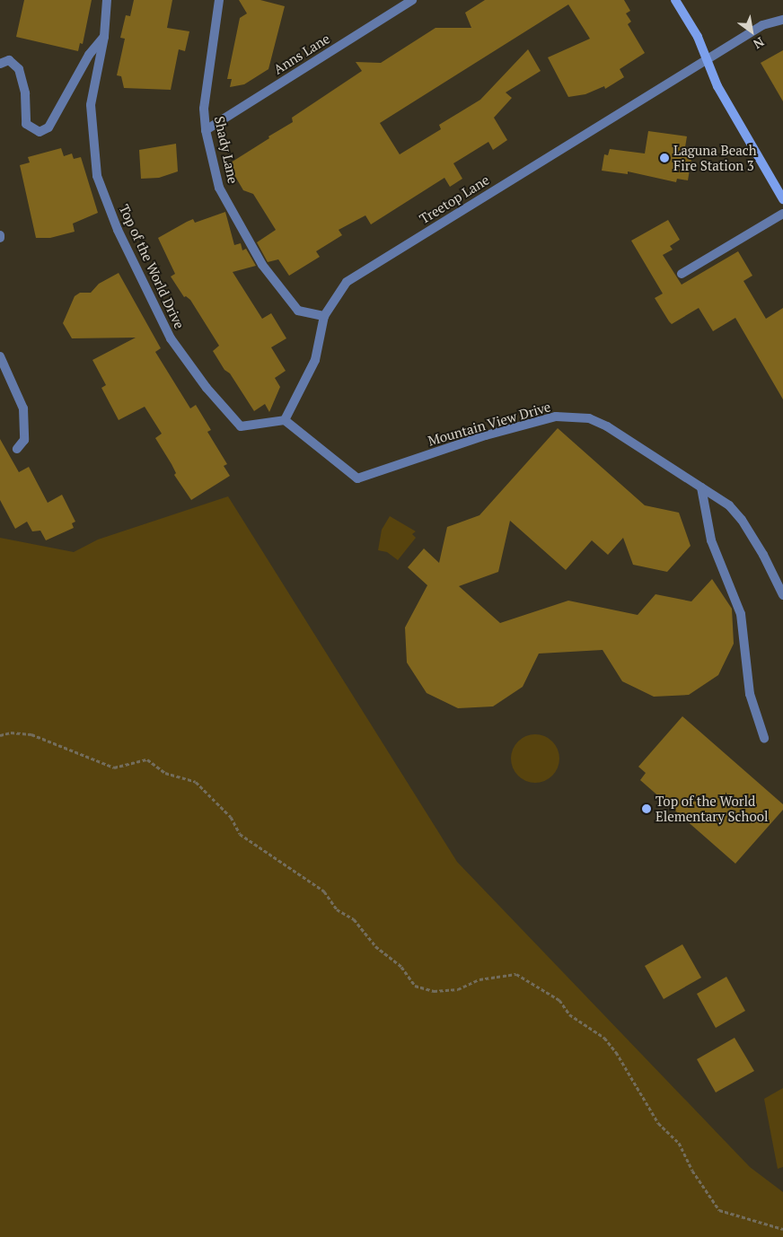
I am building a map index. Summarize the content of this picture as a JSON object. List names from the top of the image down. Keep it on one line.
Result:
{"streets":{"street":["Anns Lane","Shady Lane","Treetop Lane","Top of the World Drive","Mountain View Drive"]},"crossings":[["Anns Lane","Shady Lane"],["Shady Lane","Treetop Lane"],["Treetop Lane","Top of the World Drive"],["Treetop Lane","Mountain View Drive"],["Top of the World Drive","Mountain View Drive"]],"places":["Laguna Beach Fire Station 3","Top of the World Elementary School"],"north":"bottom right"}
